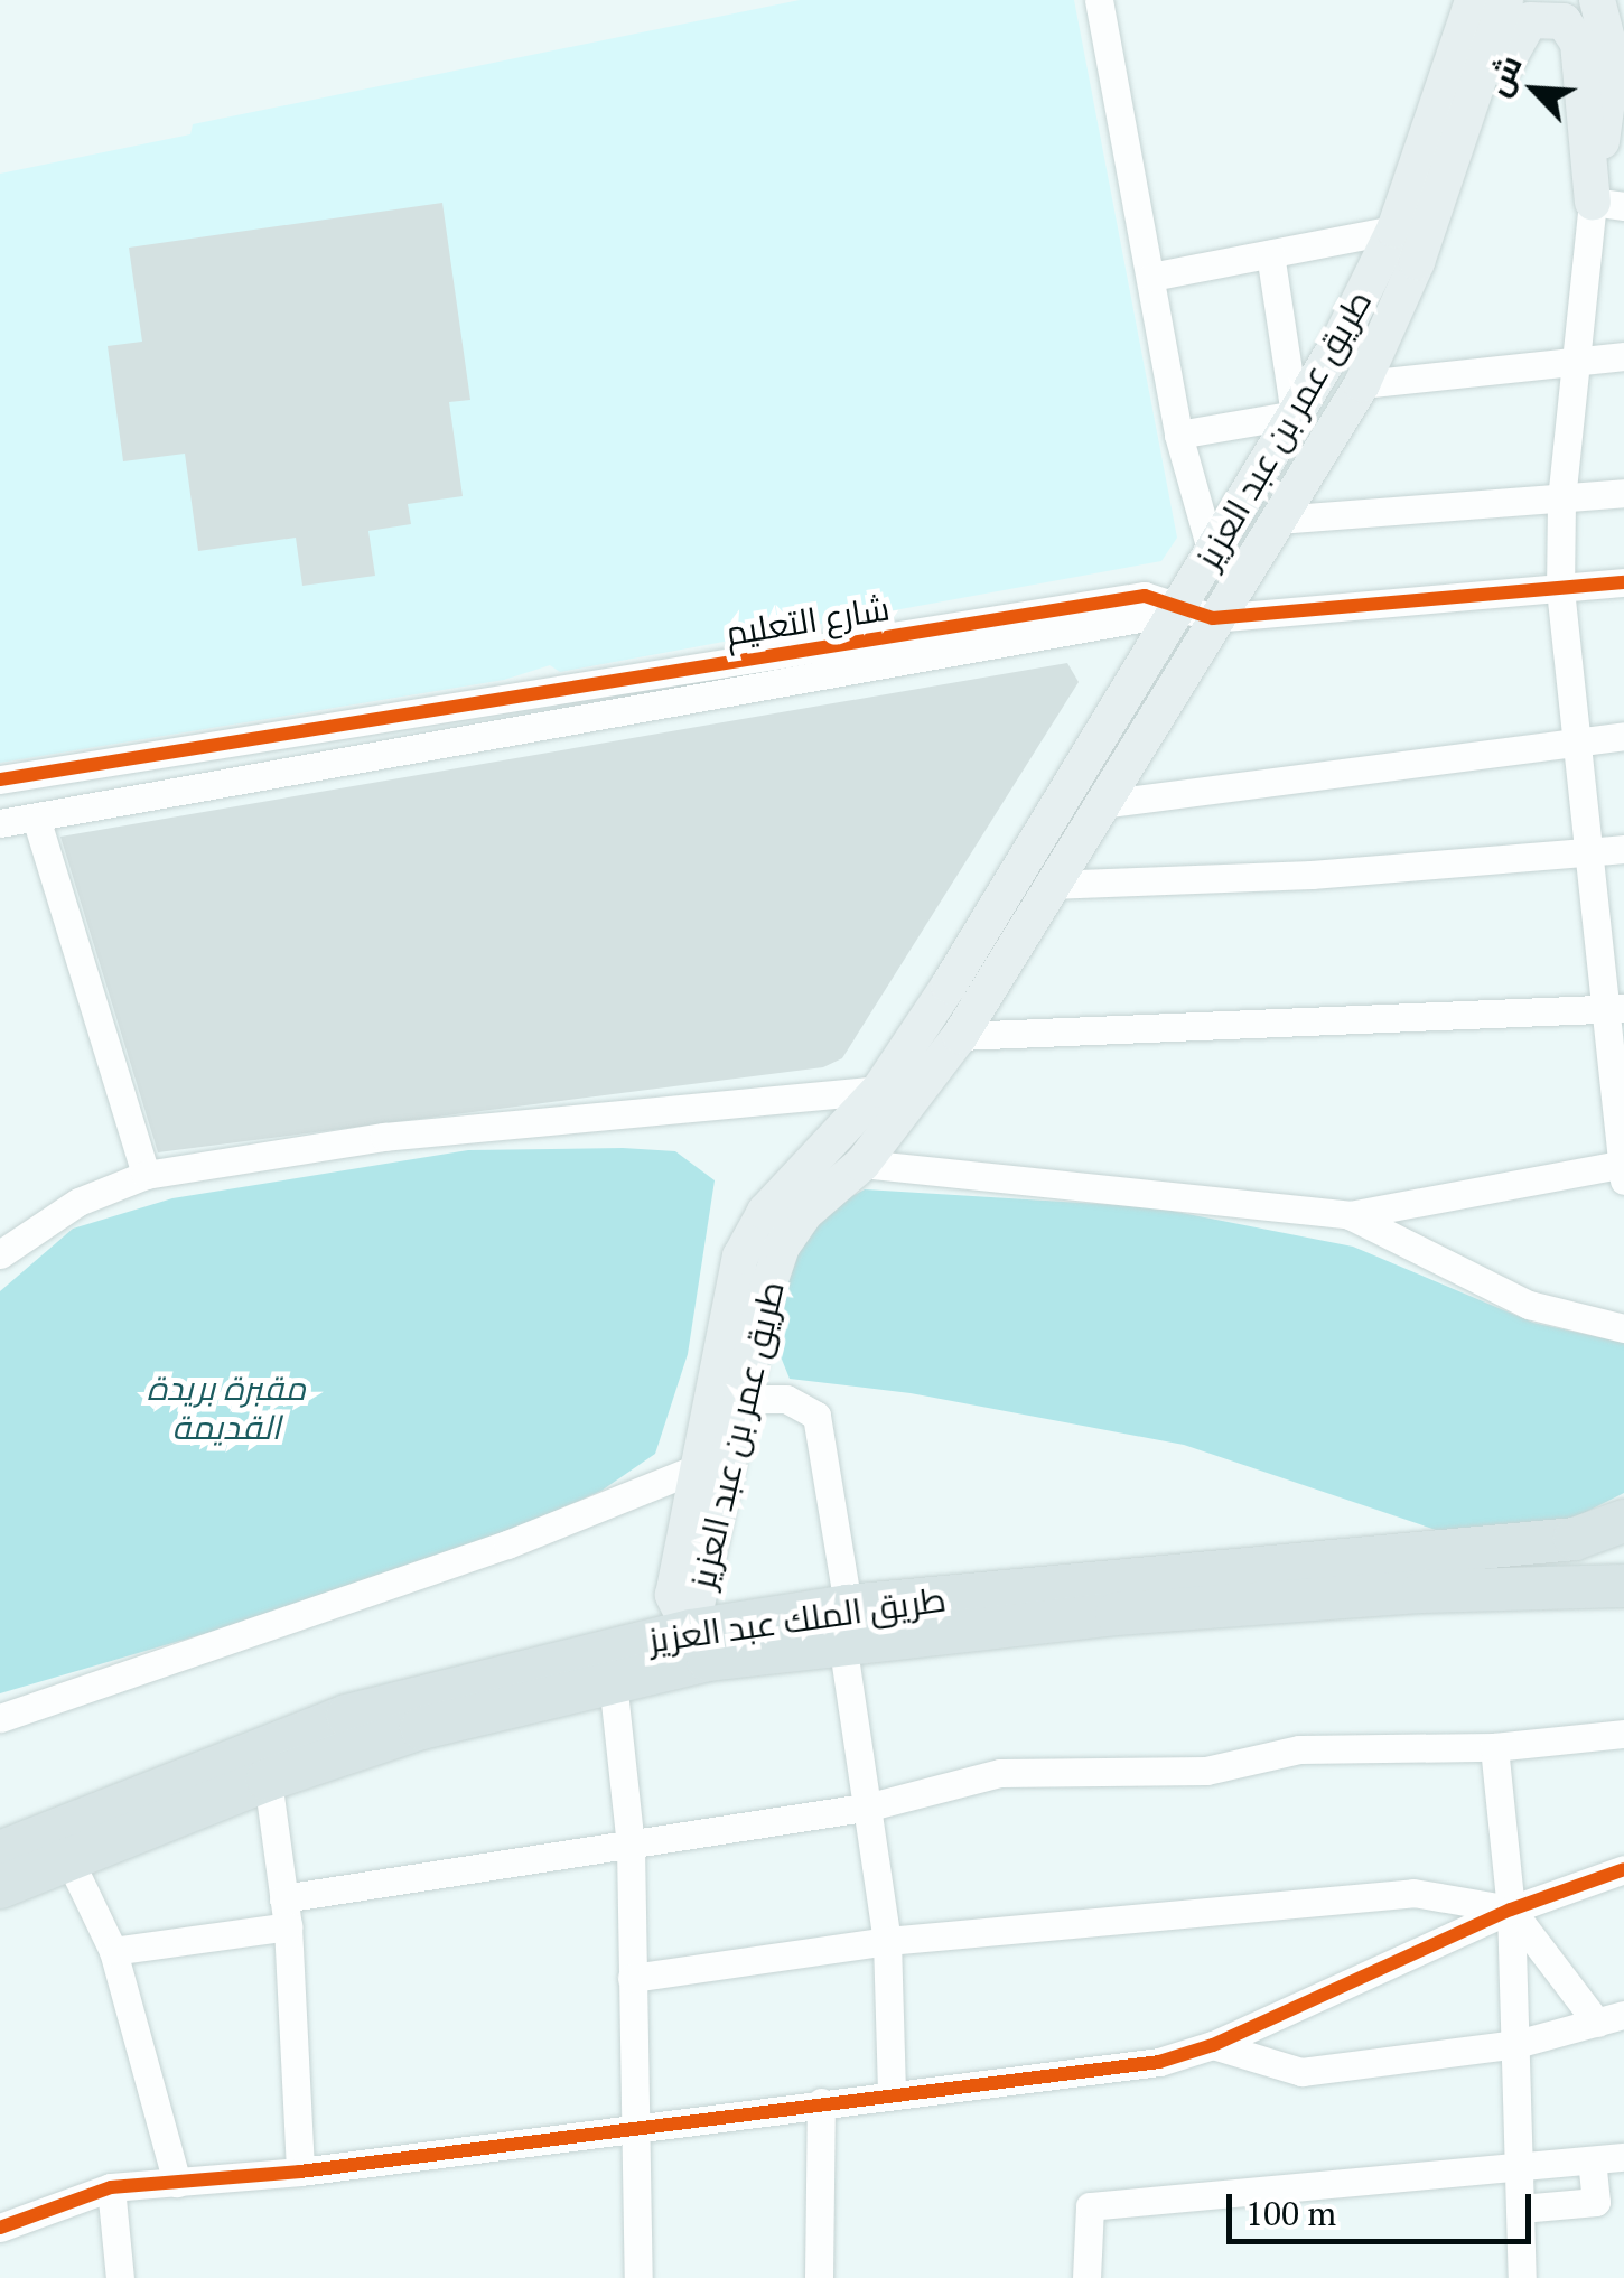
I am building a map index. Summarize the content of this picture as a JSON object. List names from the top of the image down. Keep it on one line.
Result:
{"streets":{"highway":["طريق الملك عبد العزيز"],"main road":["طريق عمر بن عبد العزيز"],"street":["شارع التعليم"]},"crossings":[["طريق عمر بن عبد العزيز","شارع التعليم"],["طريق عمر بن عبد العزيز","طريق الملك عبد العزيز"]],"parks":["مقبرة بريدة القديمة"],"scale_bar":"100 m","north":"top left"}
